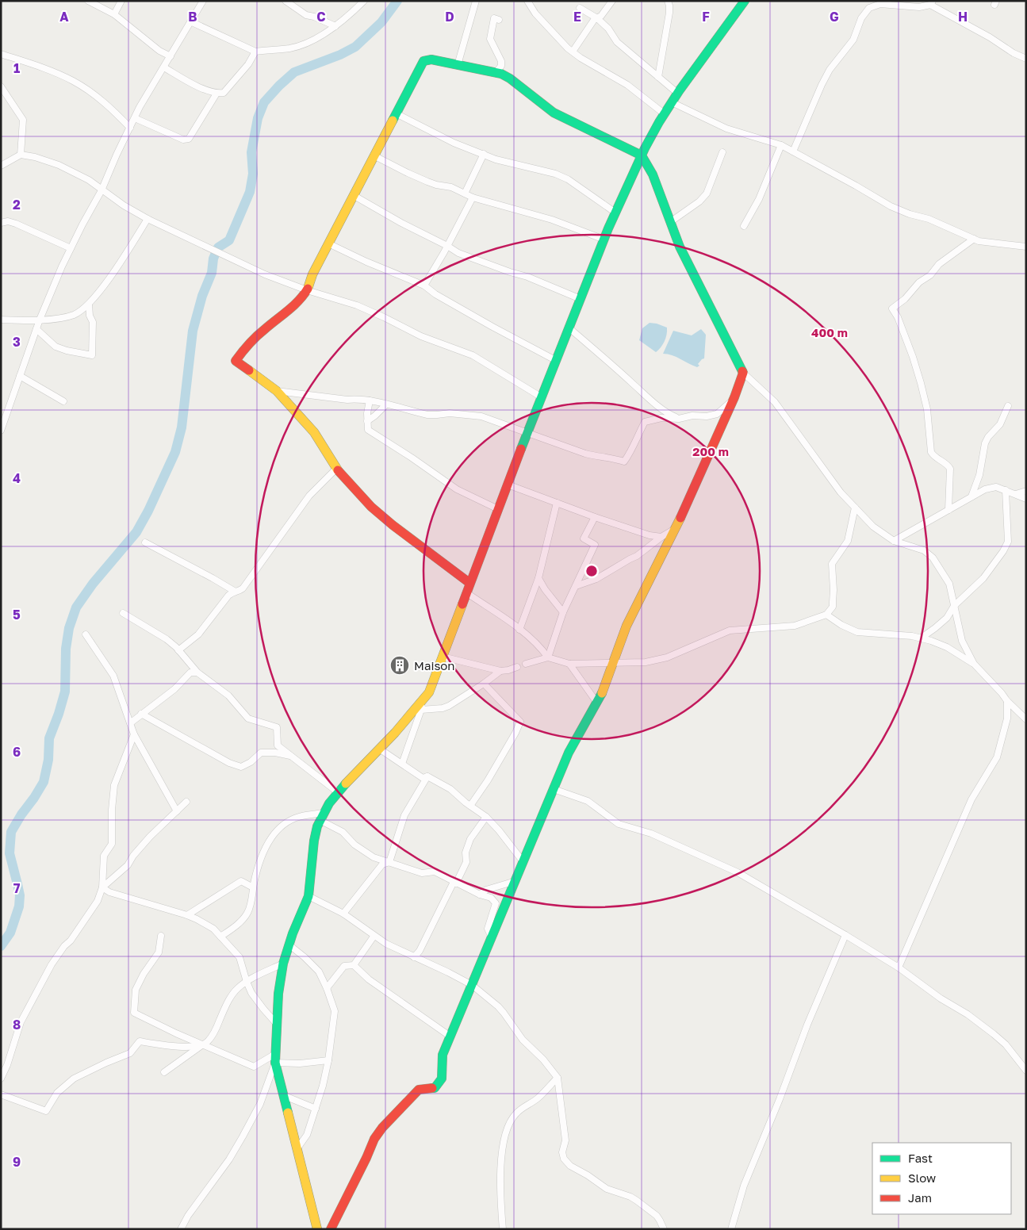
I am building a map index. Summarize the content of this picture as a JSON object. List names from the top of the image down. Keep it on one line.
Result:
{"places":{"building":["Maison"]},"legend":["Fast","Slow","Jam"],"grid":{"columns":["A","B","C","D","E","F","G","H"],"rows":["1","2","3","4","5","6","7","8","9"]},"rings":["400 m","200 m"]}
